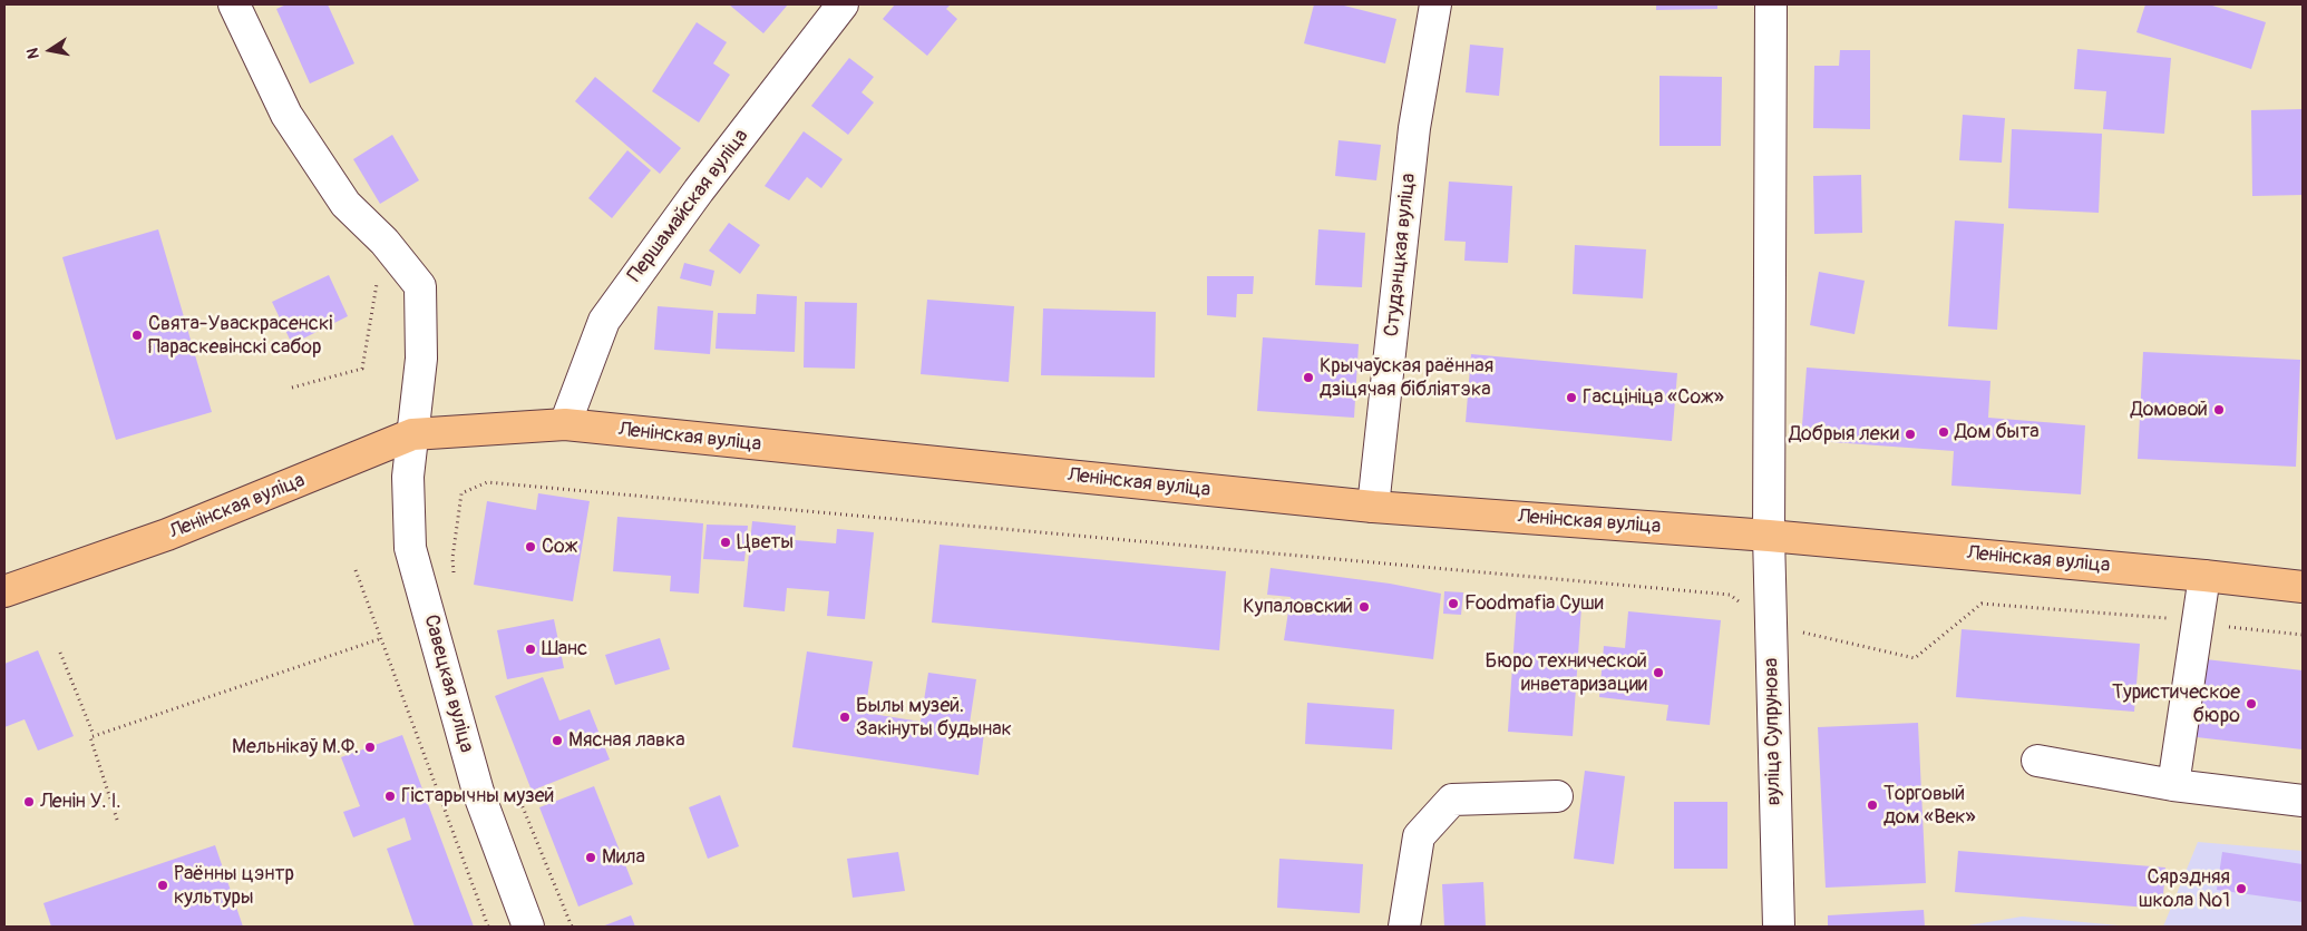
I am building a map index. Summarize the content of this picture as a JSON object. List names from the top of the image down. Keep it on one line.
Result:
{"streets":{"main road":["Ленінская вуліца"],"street":["Першамайская вуліца","Студэнцкая вуліца","Савецкая вуліца","вуліца Супрунова"]},"crossings":[["Першамайская вуліца","Ленінская вуліца"],["Студэнцкая вуліца","Ленінская вуліца"],["Ленінская вуліца","Савецкая вуліца"],["Ленінская вуліца","вуліца Супрунова"]],"places":["Свята-Уваскрасенскі Параскевінскі сабор","Крычаўская раённая дзіцячая бібліятэка","Гасцініца «Сож»","Домовой","Дом быта","Добрыя леки","Цветы","Сож","Foodmafia Суши","Купаловский","Шанс","Бюро технической инветаризации","Туристическое бюро","Былы музей. Закінуты будынак","Мясная лавка","Мельнікаў М.Ф.","Гістарычны музей","Ленін У. І.","Торговый дом «Век»","Мила","Раённы цэнтр культуры","Сярэдняя школа №1"],"north":"left"}
